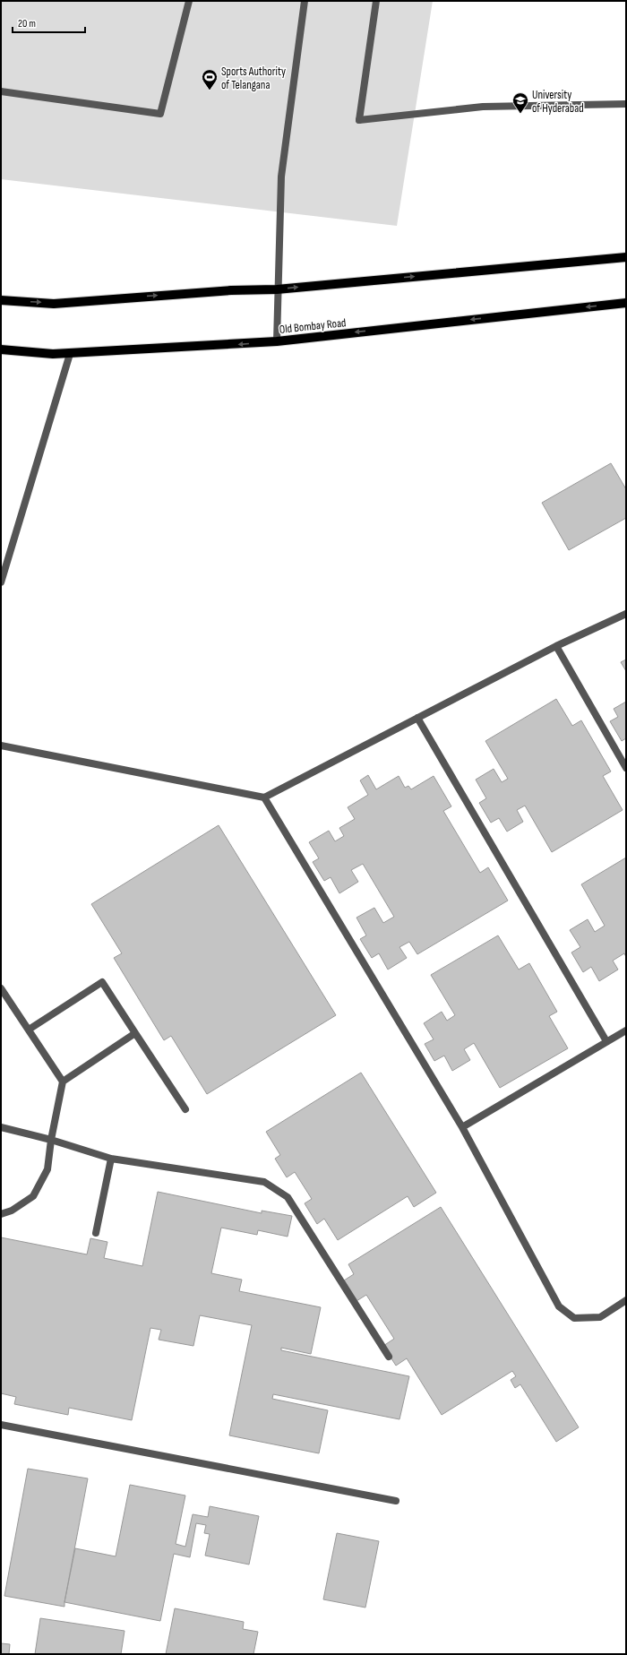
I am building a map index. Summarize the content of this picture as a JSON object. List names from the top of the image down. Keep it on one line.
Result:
{"streets":{"main road":["Old Bombay Road"]},"places":{"sports":["Sports Authority of Telangana"],"school or university":["University of Hyderabad"]},"scale_bar":"20 m"}
